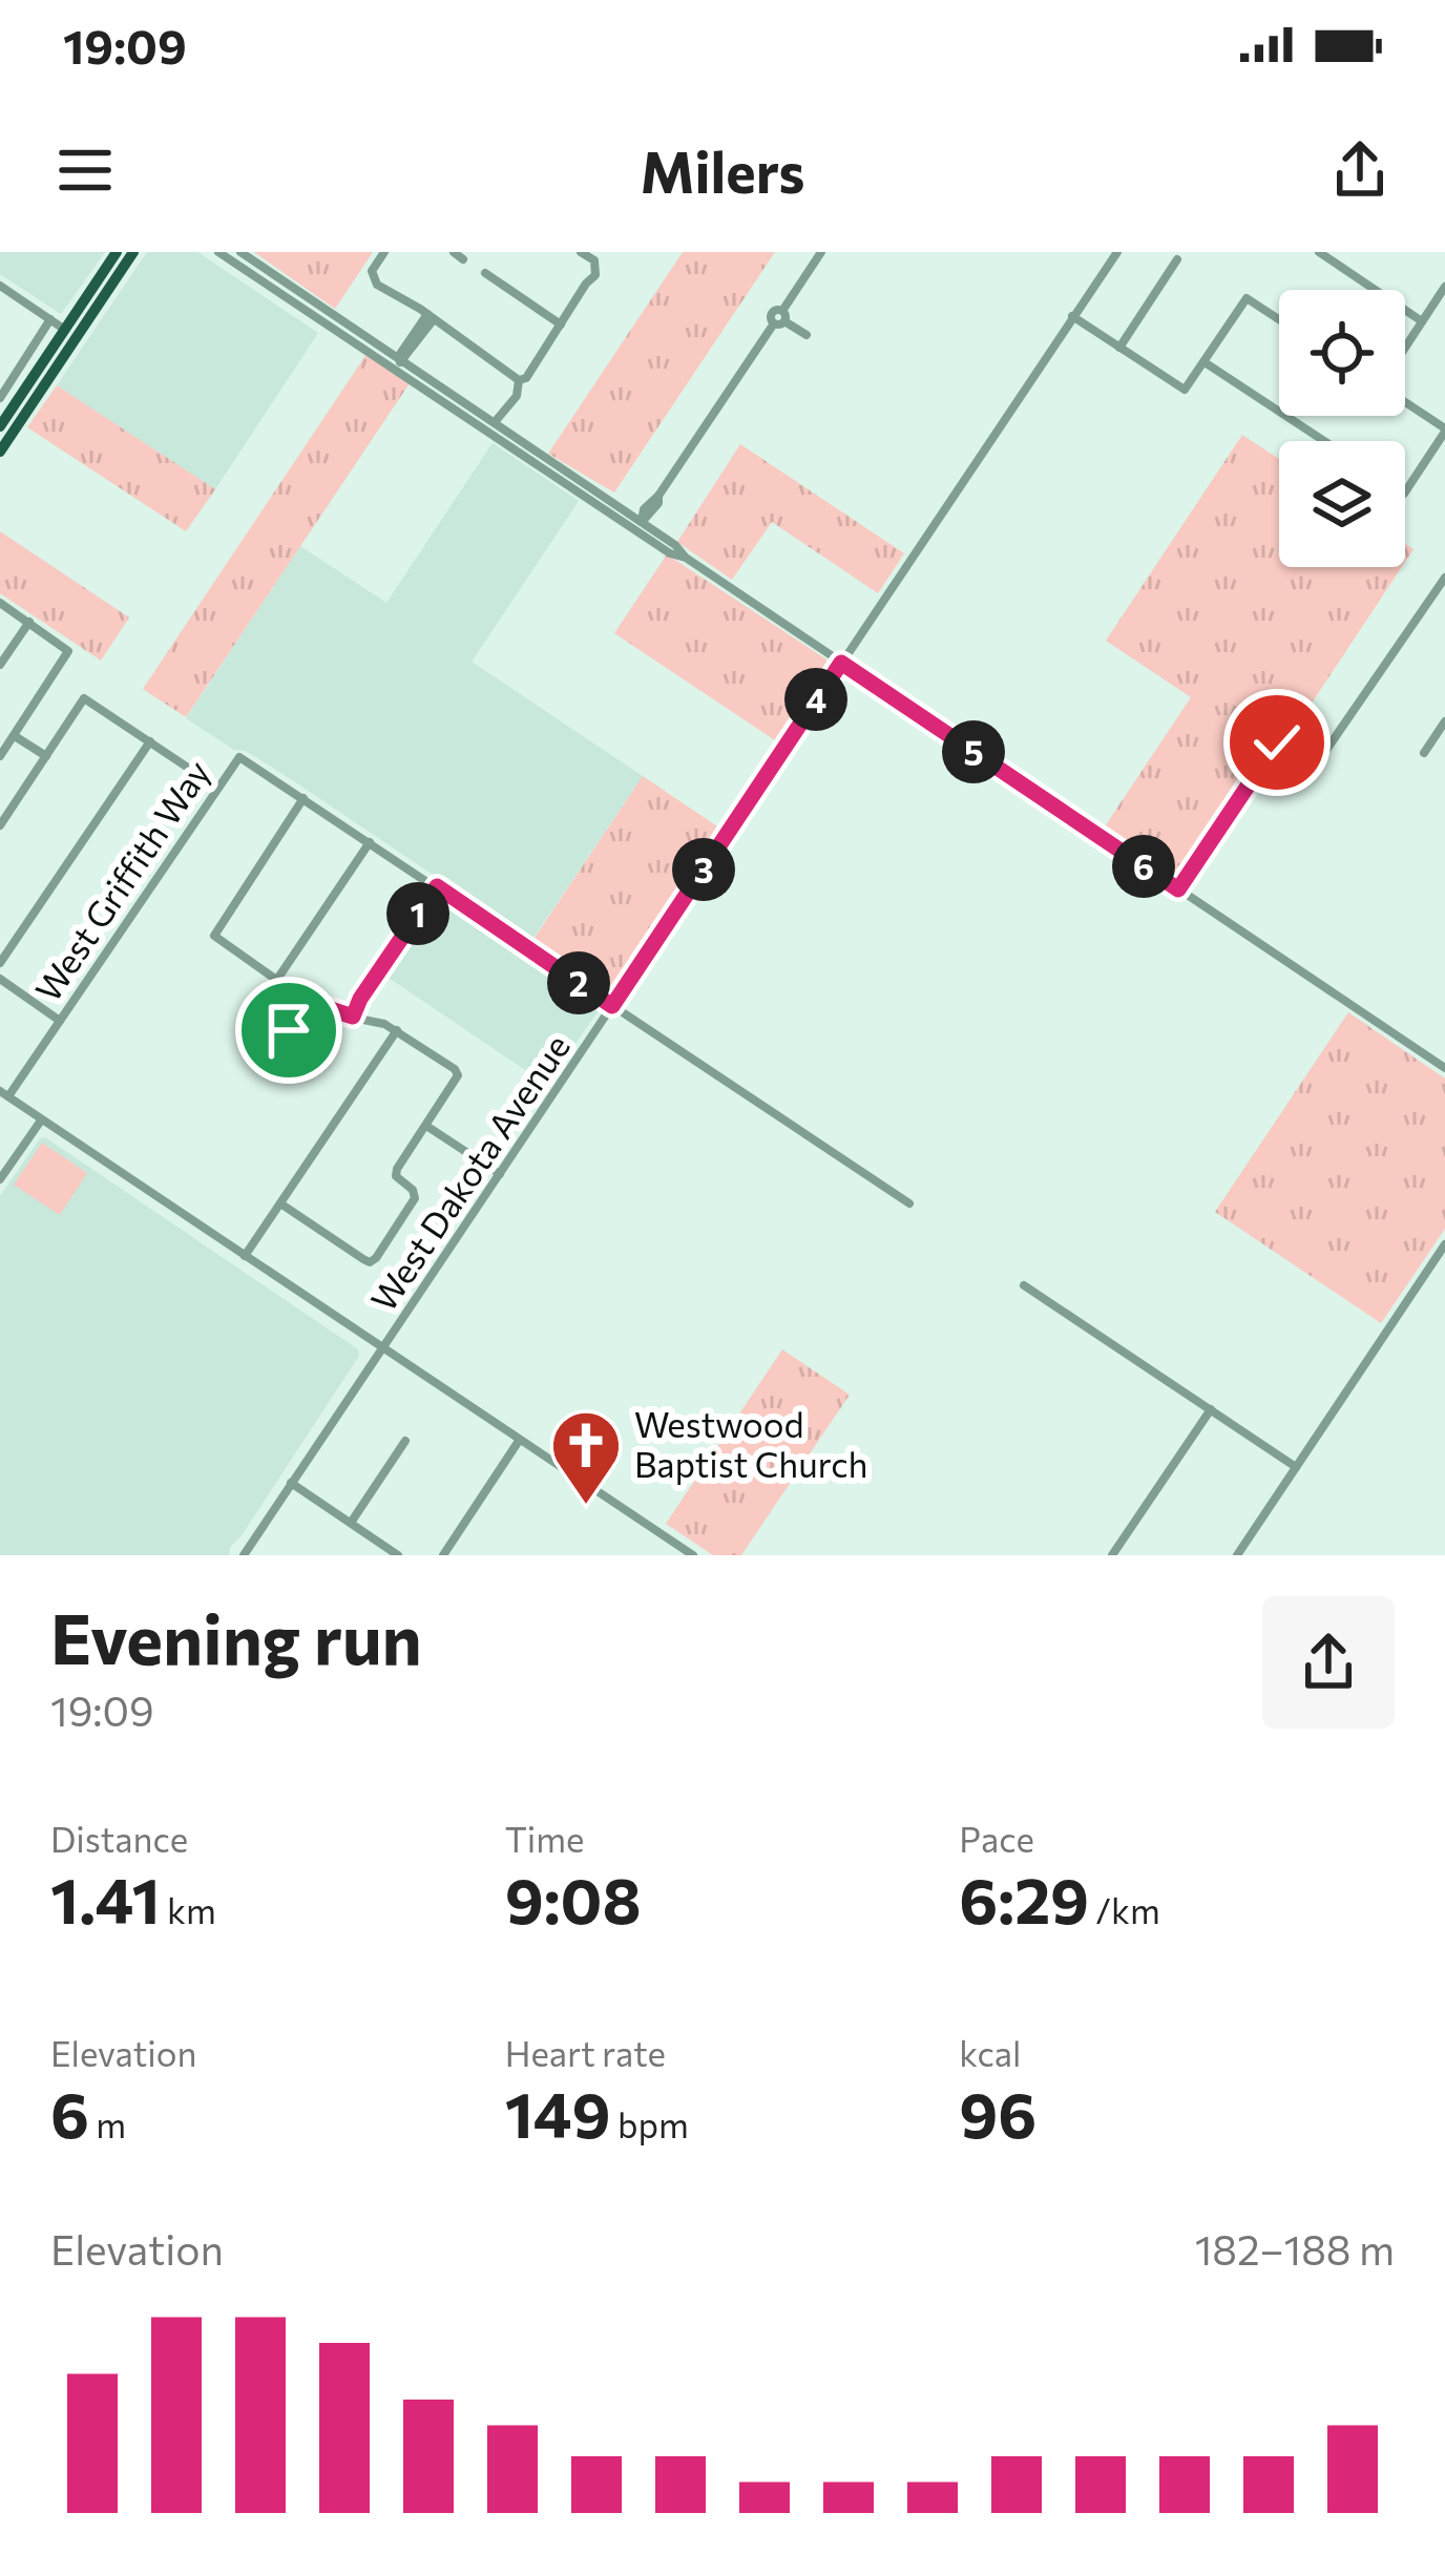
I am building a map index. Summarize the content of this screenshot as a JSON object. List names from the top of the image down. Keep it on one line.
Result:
{"streets":{"street":["West Griffith Way","West Dakota Avenue"]},"places":{"church":["Westwood Baptist Church"]},"page":{"status":"19:09","header":"Milers","pins":["4","5","6","3","1","2"],"heading":["Evening run","19:09"],"stats":[["Distance","1.41 km"],["Time","9:08"],["Pace","6:29 /km"],["Elevation","6 m"],["Heart rate","149 bpm"],["kcal","96"]],"chart":["Elevation","182–188 m"]}}
